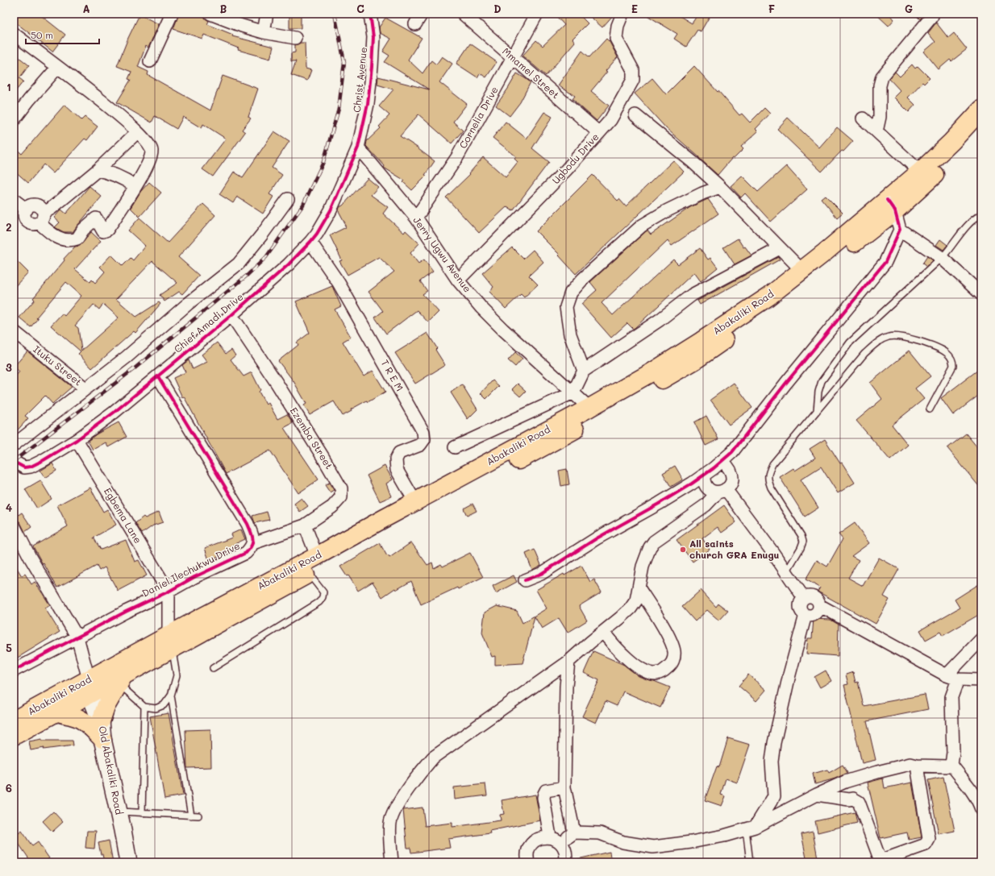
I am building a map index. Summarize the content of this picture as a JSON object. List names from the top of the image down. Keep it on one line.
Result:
{"streets":{"highway":["Abakaliki Road"],"main road":["Old Abakaliki Road"],"street":["Mmamel Street","Christ Avenue","Cornelia Drive","Ugbodu Drive","Jerry Ugwu Avenue","Chief Amadi Drive","Ituku Street","T R E M","Ezemba Street","Egbema Lane","Daniel Ilechukwu Drive"]},"crossings":[["Mmamel Street","Cornelia Drive"],["Mmamel Street","Ugbodu Drive"],["Christ Avenue","Jerry Ugwu Avenue"],["Christ Avenue","Chief Amadi Drive"],["Cornelia Drive","Jerry Ugwu Avenue"],["Ugbodu Drive","Jerry Ugwu Avenue"],["Jerry Ugwu Avenue","Abakaliki Road"],["Jerry Ugwu Avenue","Chief Amadi Drive"],["Abakaliki Road","T R E M"],["Abakaliki Road","Old Abakaliki Road"],["Chief Amadi Drive","T R E M"],["Chief Amadi Drive","Ezemba Street"],["Chief Amadi Drive","Egbema Lane"],["Chief Amadi Drive","Daniel Ilechukwu Drive"],["Ezemba Street","Daniel Ilechukwu Drive"],["Egbema Lane","Daniel Ilechukwu Drive"]],"places":["All saints church GRA Enugu"],"scale_bar":"50 m","grid":{"columns":["A","B","C","D","E","F","G"],"rows":["1","2","3","4","5","6"]}}
